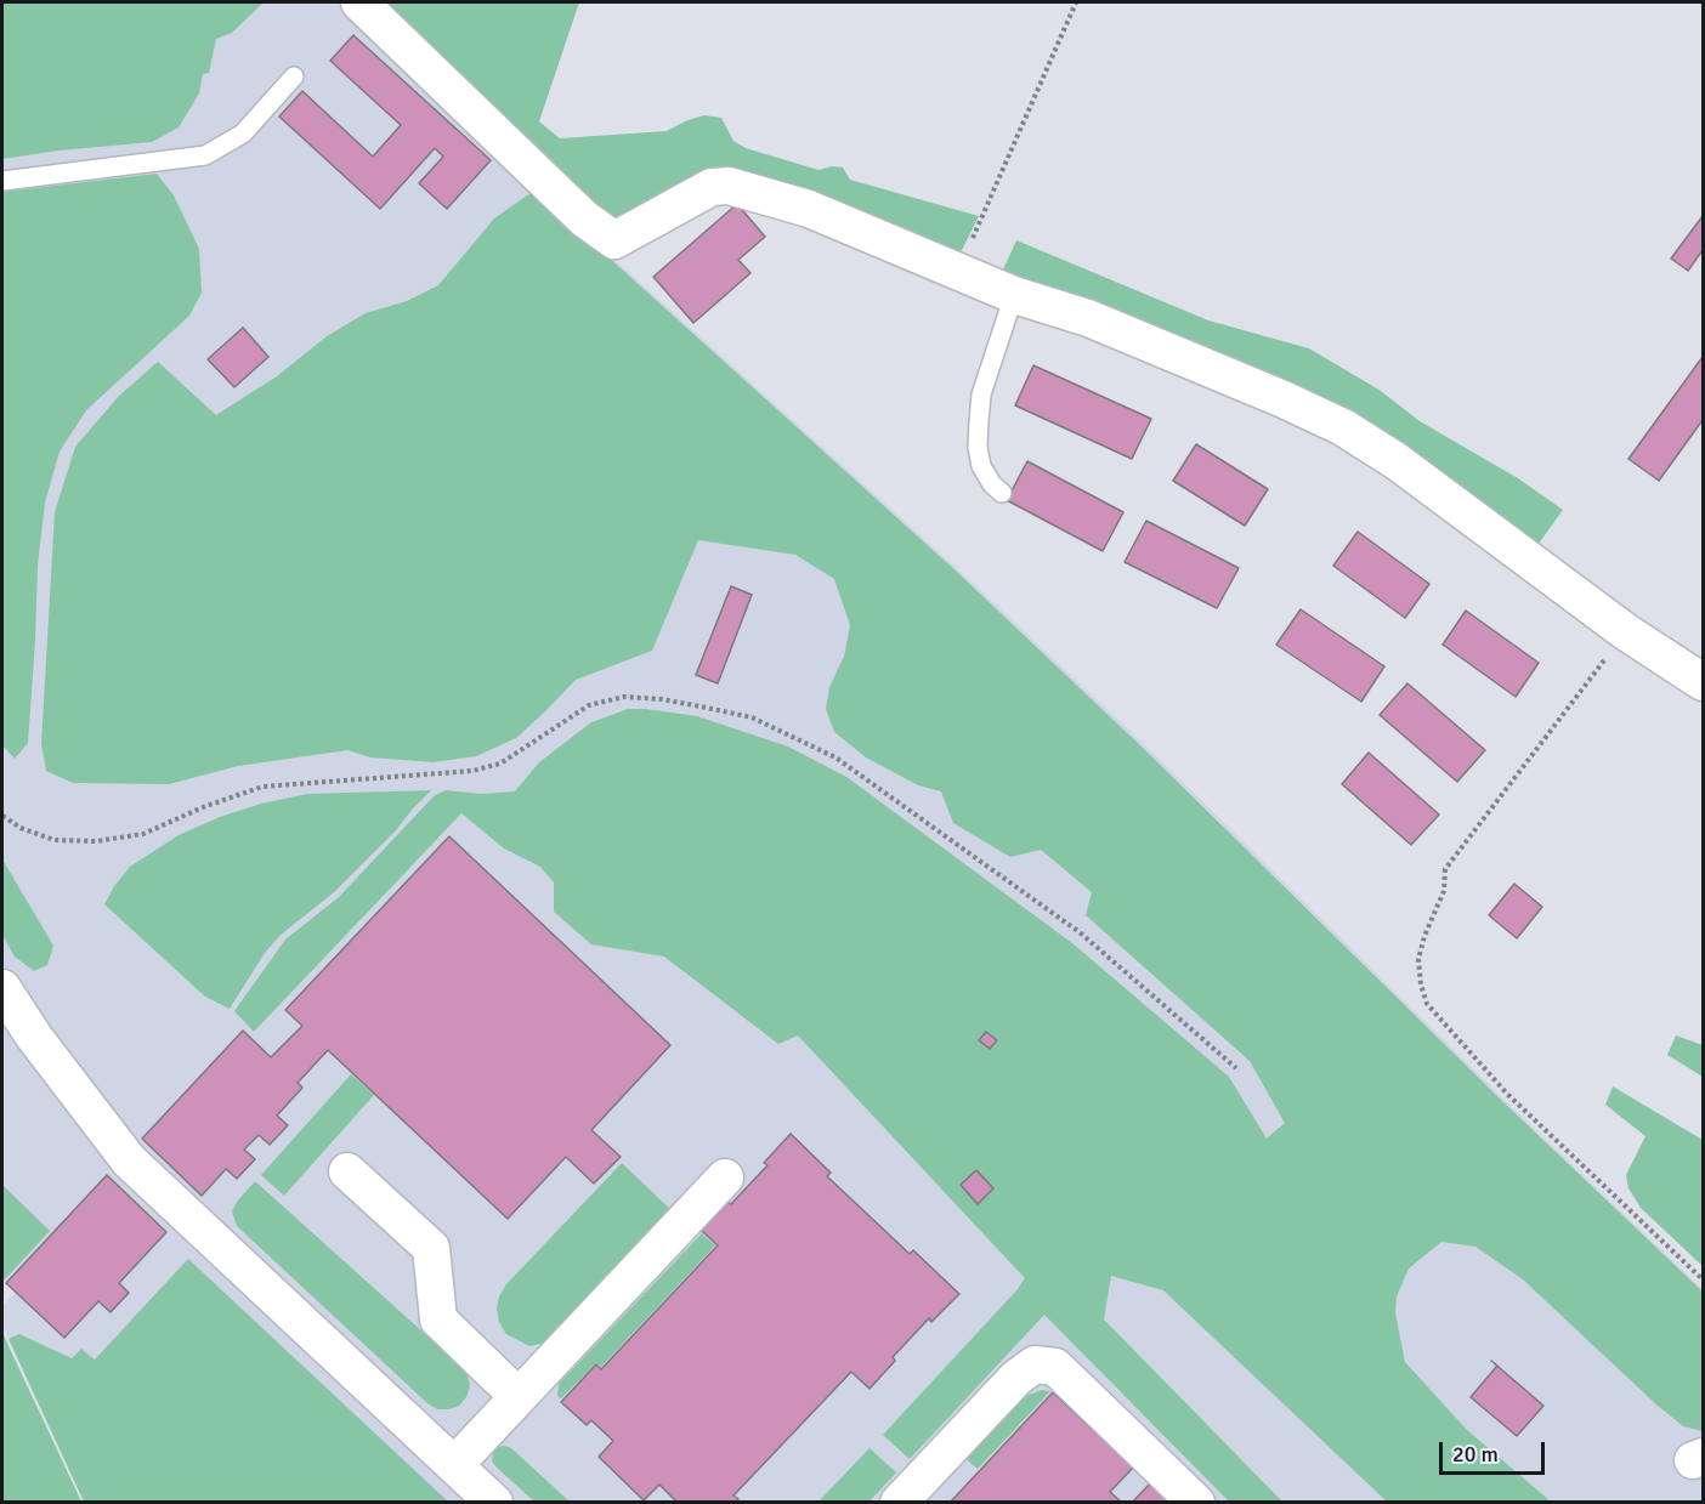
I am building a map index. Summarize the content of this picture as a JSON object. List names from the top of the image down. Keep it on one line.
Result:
{"scale_bar":"20 m"}
